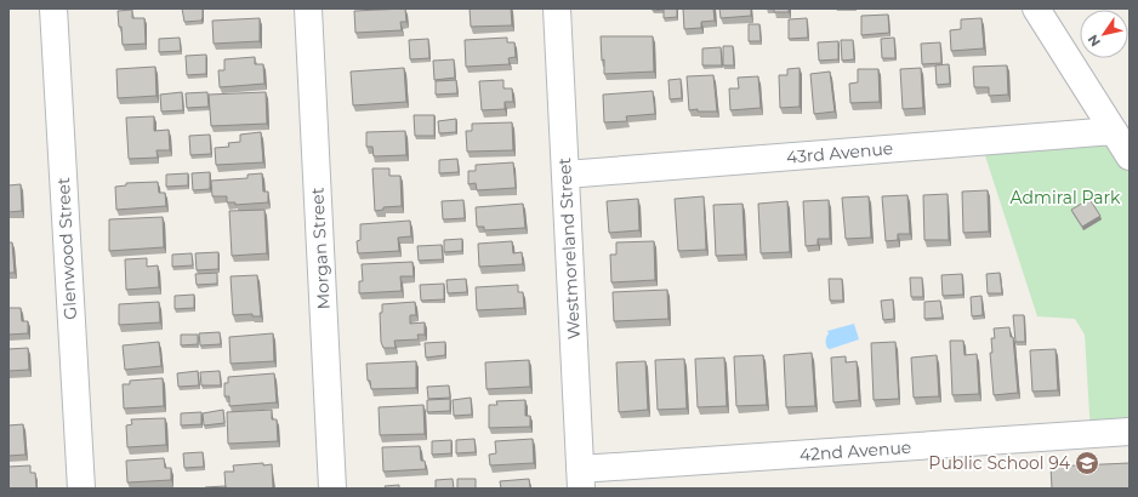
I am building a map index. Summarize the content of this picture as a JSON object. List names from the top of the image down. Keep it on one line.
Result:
{"streets":{"street":["43rd Avenue","Glenwood Street","Morgan Street","Westmoreland Street","42nd Avenue"]},"crossings":[["43rd Avenue","Westmoreland Street"],["Westmoreland Street","42nd Avenue"]],"parks":["Admiral Park"],"places":{"school or university":["Public School 94"]},"north":"bottom left"}
